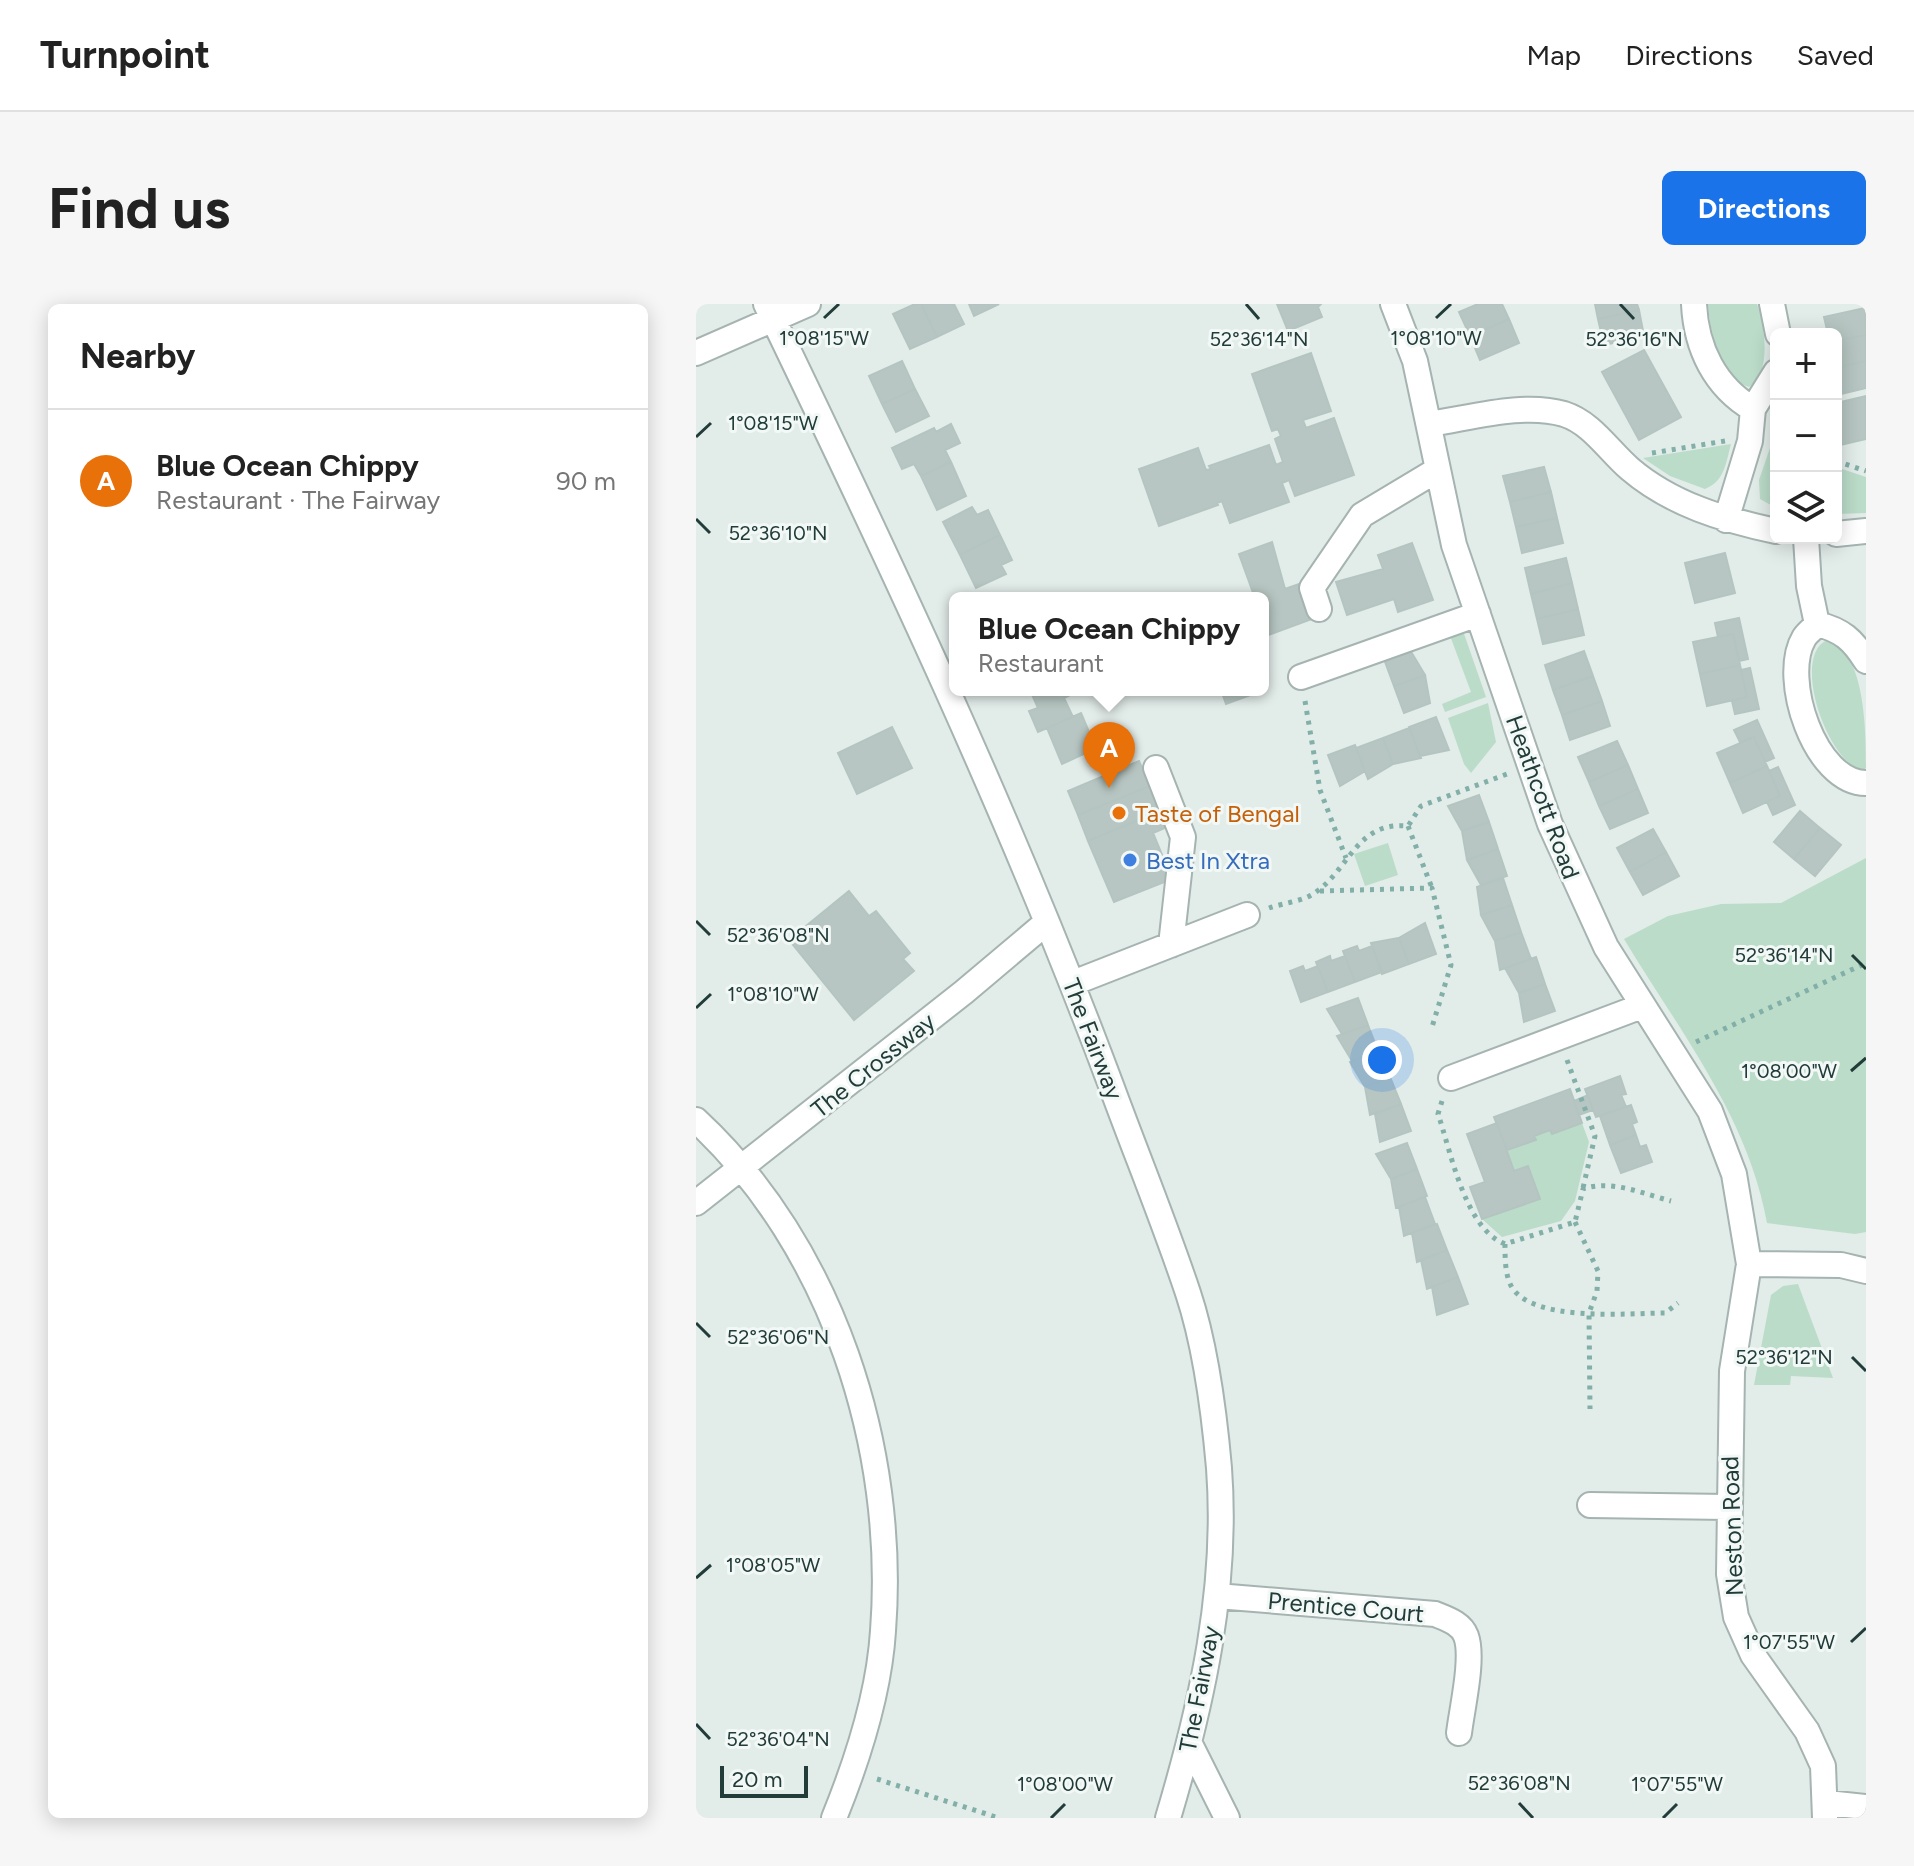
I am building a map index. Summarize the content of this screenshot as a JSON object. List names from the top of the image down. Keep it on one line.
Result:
{"streets":{"street":["Heathcott Road","The Fairway","The Crossway","Neston Road","Prentice Court"]},"crossings":[["Heathcott Road","Neston Road"],["The Fairway","The Crossway"],["The Fairway","Prentice Court"]],"places":["Taste of Bengal","Best In Xtra"],"scale_bar":"20 m","page":{"header":"Turnpoint","nav":["Map","Directions","Saved"],"buttons":"Directions","title":"Find us","heading":"Nearby","map_buttons":["+","−"],"list":[{"mark":"A","name":"Blue Ocean Chippy","note":"Restaurant · The Fairway","value":"90 m"}],"popup":["Blue Ocean Chippy","Restaurant"],"pins":"A","scale":"20 m"},"coordinates":["1°08'10\"W","1°08'15\"W","52°36'16\"N","52°36'14\"N","52°36'10\"N","52°36'08\"N","1°08'00\"W","52°36'06\"N","52°36'12\"N","1°08'05\"W","1°07'55\"W","52°36'04\"N"]}
